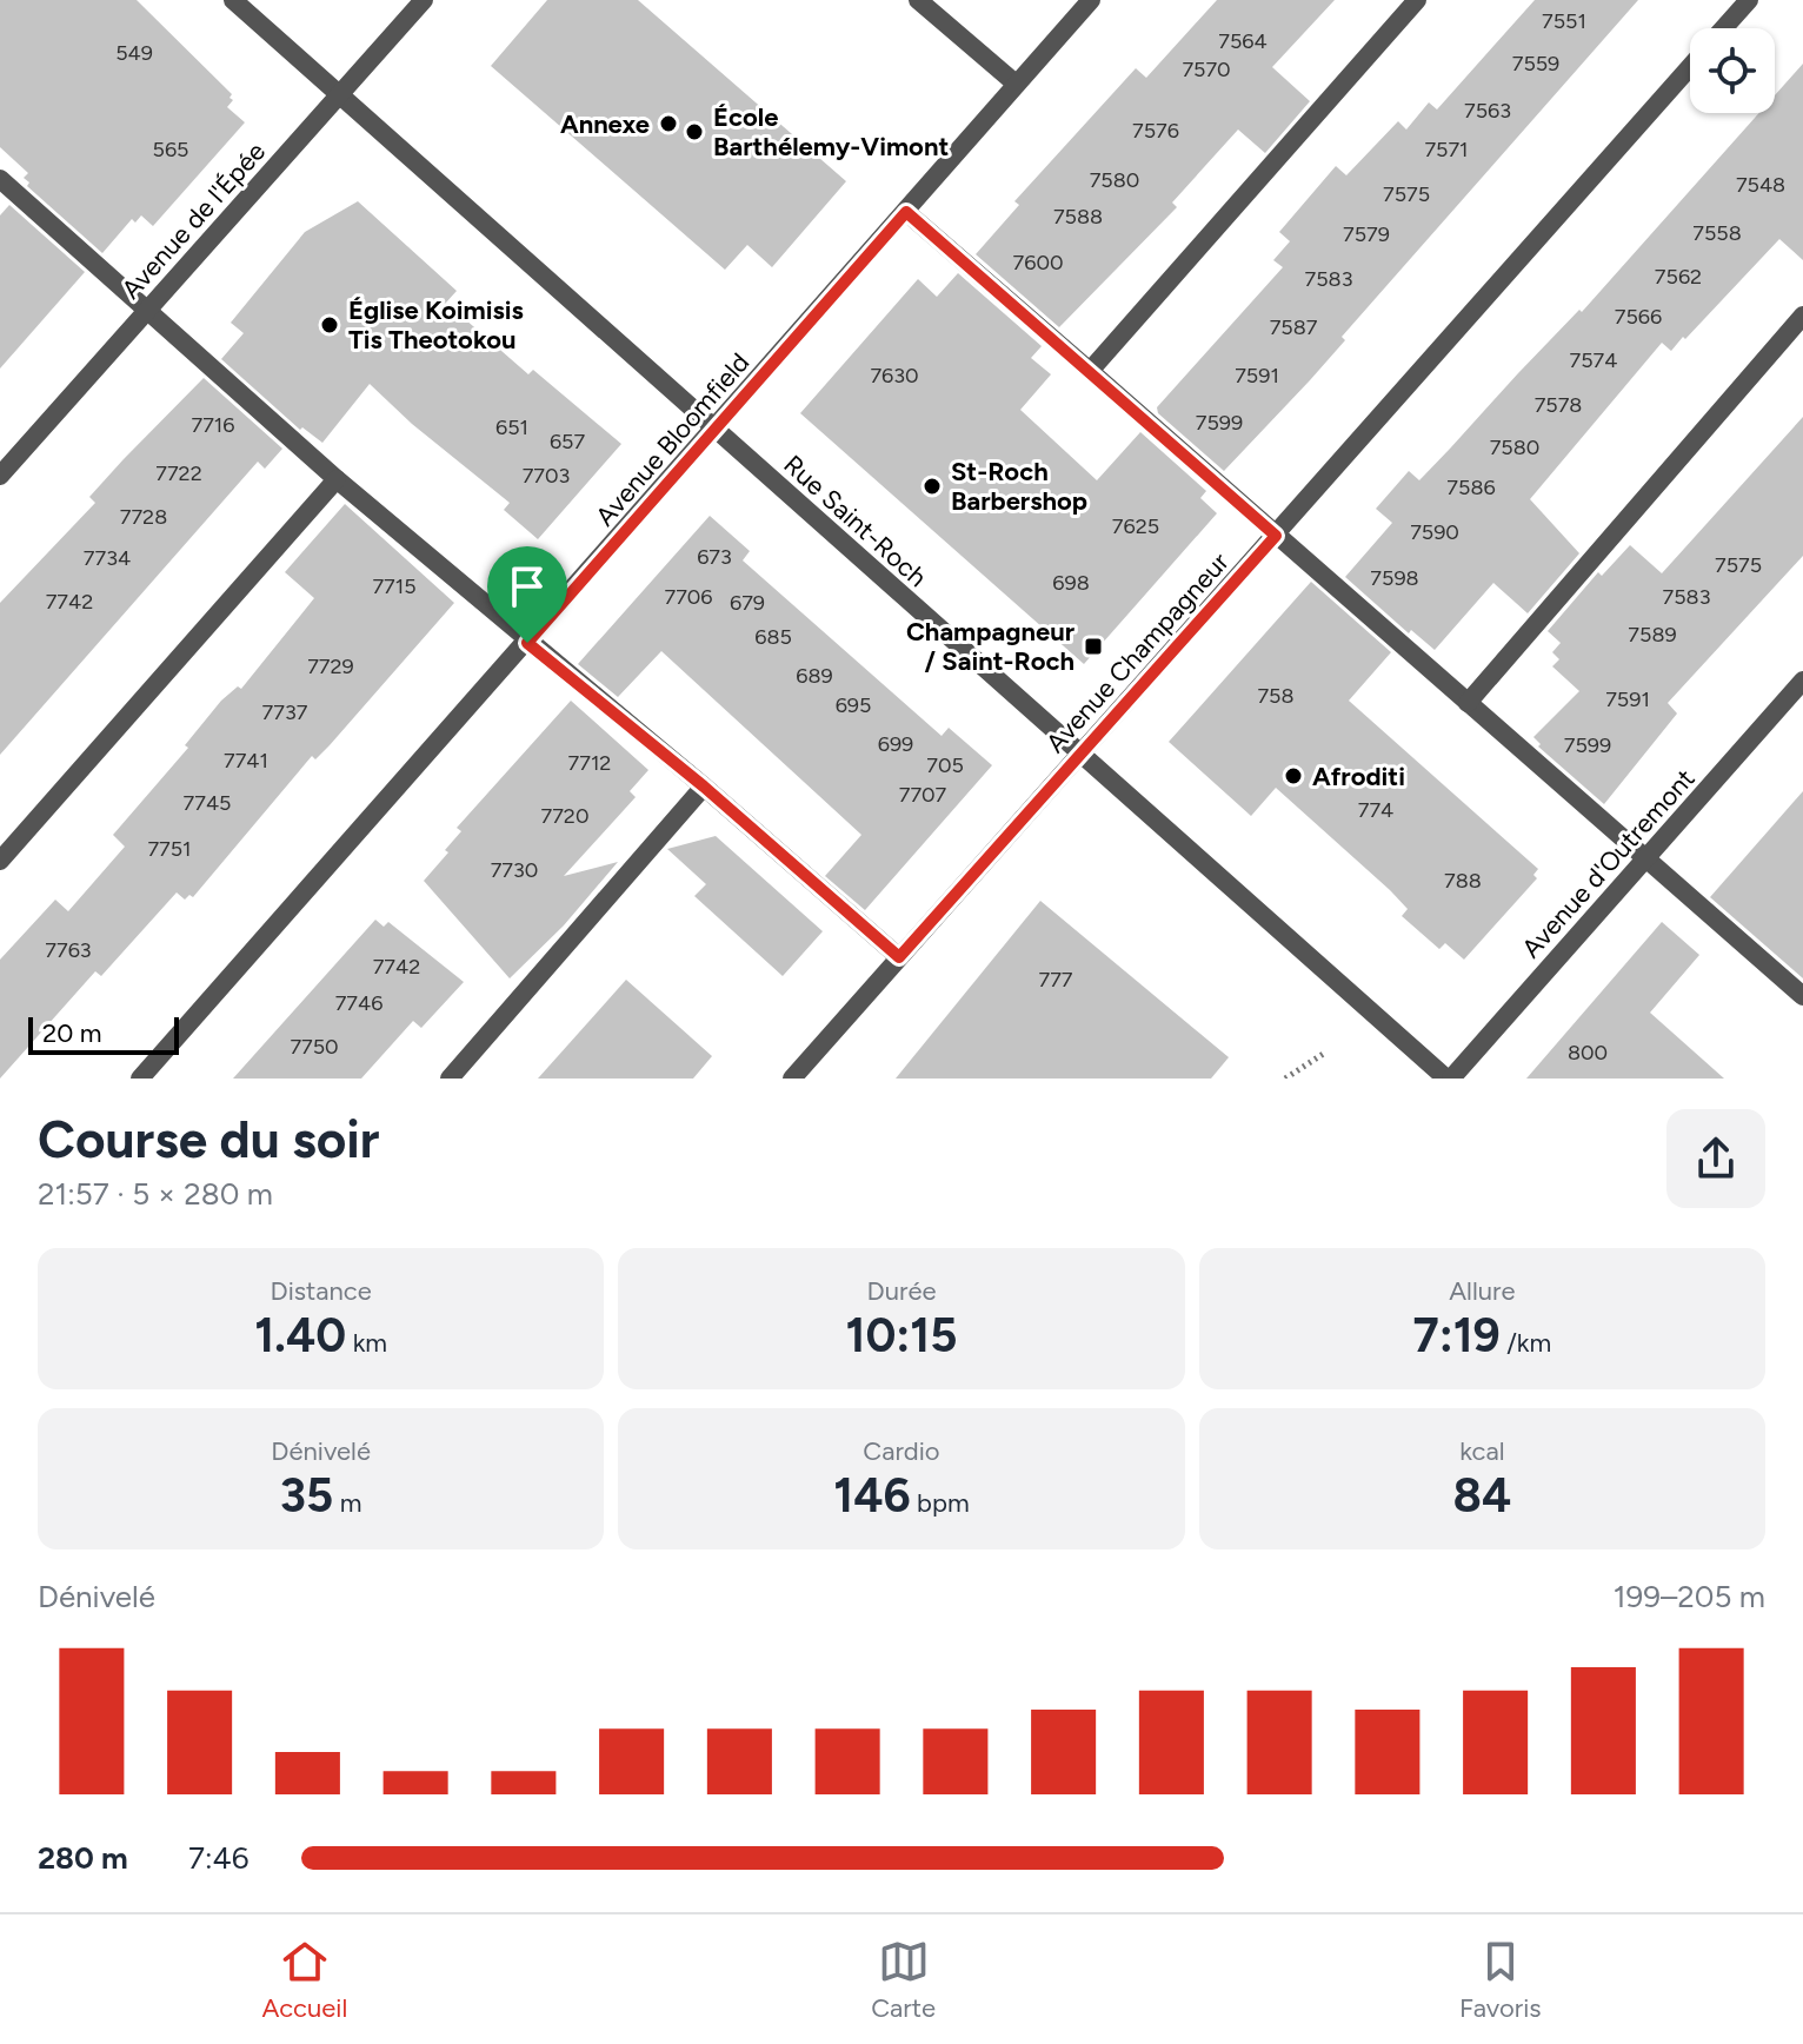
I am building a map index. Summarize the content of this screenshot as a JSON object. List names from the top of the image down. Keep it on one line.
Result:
{"streets":{"street":["Avenue de l'Épée","Avenue Bloomfield","Rue Saint-Roch","Avenue Champagneur","Avenue d'Outremont"]},"crossings":[["Avenue de l'Épée","Rue Saint-Roch"],["Avenue Bloomfield","Rue Saint-Roch"],["Rue Saint-Roch","Avenue Champagneur"],["Rue Saint-Roch","Avenue d'Outremont"]],"places":{"other":["Annexe","École Barthélemy-Vimont","Église Koimisis Tis Theotokou","St-Roch Barbershop","Afroditi"],"transit":["Champagneur / Saint-Roch"]},"house_numbers":["7551","7564","549","7559","7570","7563","7576","565","7571","7580","7548","7575","7588","7558","7579","7600","7562","7583","7566","7587","7574","7630","7591","7578","7599","7716","651","657","7580","7722","7703","7586","7728","7625","7590","673","7734","7575","7598","698","7715","7706","7583","7742","679","7589","685","7729","689","758","7591","695","7737","699","7599","7741","7712","705","7707","7745","774","7720","7751","7730","788","7763","7742","777","7746","7750","800"],"scale_bar":"20 m","page":{"scale":"20 m","heading":["Course du soir","21:57 · 5 × 280 m"],"stats":[["Distance","1.40 km"],["Durée","10:15"],["Allure","7:19 /km"],["Dénivelé","35 m"],["Cardio","146 bpm"],["kcal","84"]],"chart":["Dénivelé","199–205 m"],"list":[{"name":"280 m","note":"7:46"}],"tabs":["Accueil","Carte","Favoris"]}}
